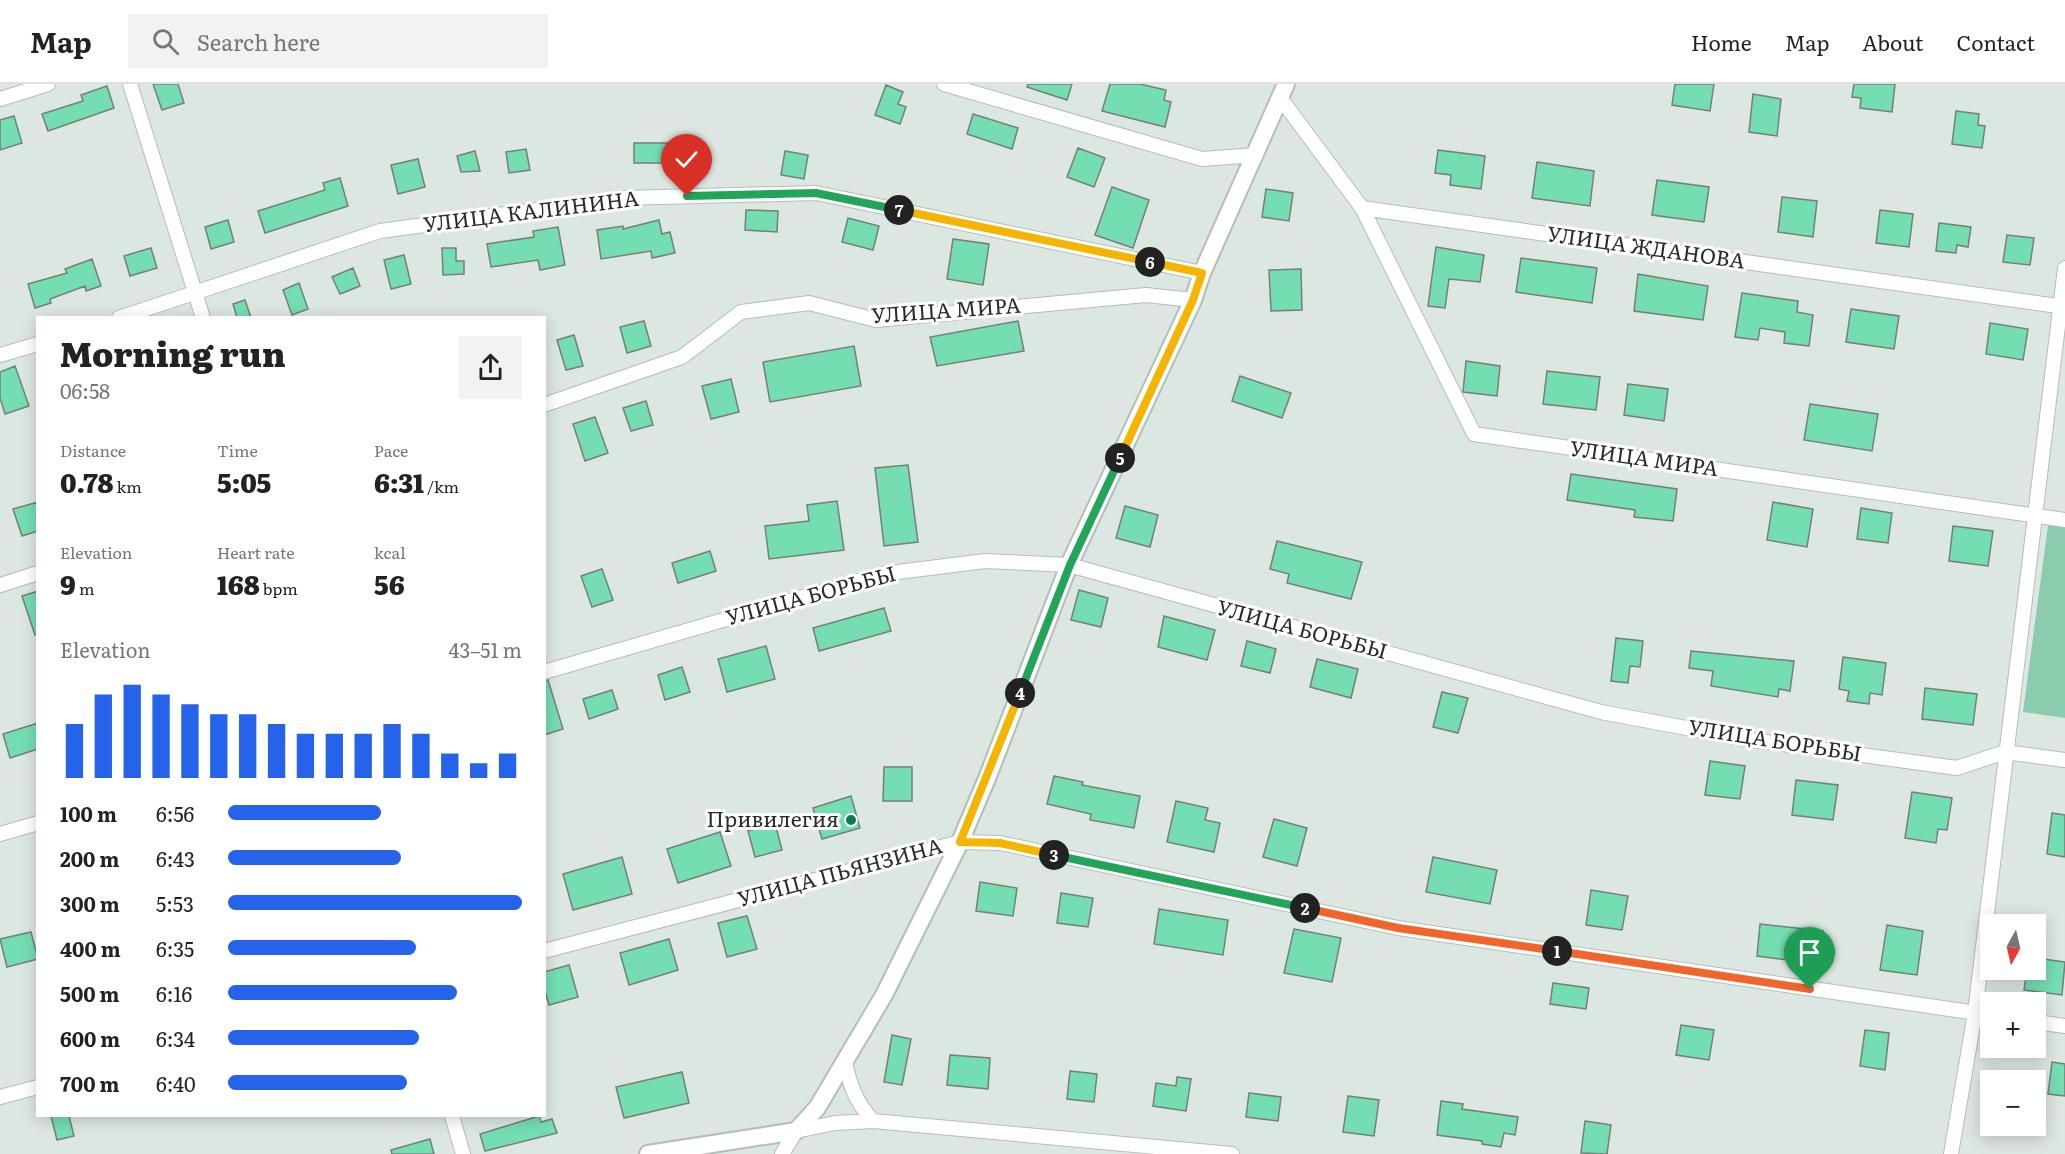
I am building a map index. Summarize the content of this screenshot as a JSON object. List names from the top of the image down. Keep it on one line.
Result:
{"streets":{"street":["УЛИЦА КАЛИНИНА","УЛИЦА ЖДАНОВА","УЛИЦА МИРА","УЛИЦА БОРЬБЫ","УЛИЦА ПЬЯНЗИНА"]},"crossings":[["УЛИЦА ЖДАНОВА","УЛИЦА МИРА"]],"places":["Привилегия"],"north":"bottom","page":{"header":"Map","search":"Search here","nav":["Home","Map","About","Contact"],"pins":["7","6","5","4","3","2","1"],"heading":["Morning run","06:58"],"stats":[["Distance","0.78 km"],["Time","5:05"],["Pace","6:31 /km"],["Elevation","9 m"],["Heart rate","168 bpm"],["kcal","56"]],"chart":["Elevation","43–51 m"],"list":[{"name":"100 m","note":"6:56"},{"name":"200 m","note":"6:43"},{"name":"300 m","note":"5:53"},{"name":"400 m","note":"6:35"},{"name":"500 m","note":"6:16"},{"name":"600 m","note":"6:34"},{"name":"700 m","note":"6:40"}],"map_buttons":["+","−"]}}
